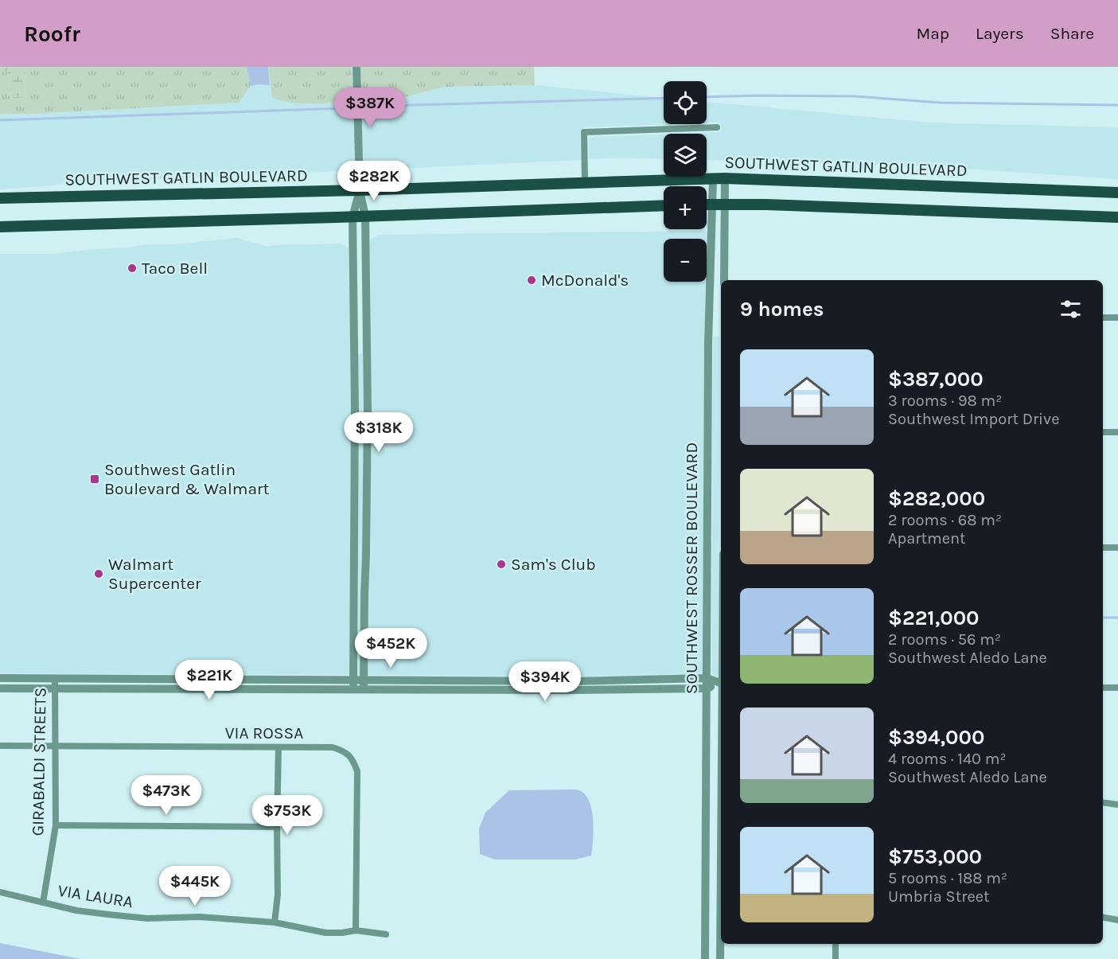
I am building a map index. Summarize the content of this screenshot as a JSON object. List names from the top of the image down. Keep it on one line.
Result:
{"streets":{"main road":["SOUTHWEST GATLIN BOULEVARD"],"street":["SOUTHWEST ROSSER BOULEVARD","VIA ROSSA","GIRABALDI STREETS","VIA LAURA"]},"crossings":[["SOUTHWEST GATLIN BOULEVARD","SOUTHWEST ROSSER BOULEVARD"],["VIA ROSSA","GIRABALDI STREETS"],["VIA ROSSA","VIA LAURA"],["GIRABALDI STREETS","VIA LAURA"]],"places":{"other":["Taco Bell","McDonald's","Sam's Club","Walmart Supercenter"],"transit":["Southwest Gatlin Boulevard & Walmart"]},"page":{"header":"Roofr","nav":["Map","Layers","Share"],"map_buttons":["+","−"],"price":["$387K","$282K","$318K","$452K","$221K","$394K","$473K","$753K","$445K"],"heading":"9 homes","list":[{"name":"$387,000","note":"3 rooms · 98 m² · Southwest Import Drive"},{"name":"$282,000","note":"2 rooms · 68 m² · Apartment"},{"name":"$221,000","note":"2 rooms · 56 m² · Southwest Aledo Lane"},{"name":"$394,000","note":"4 rooms · 140 m² · Southwest Aledo Lane"},{"name":"$753,000","note":"5 rooms · 188 m² · Umbria Street"}]}}
